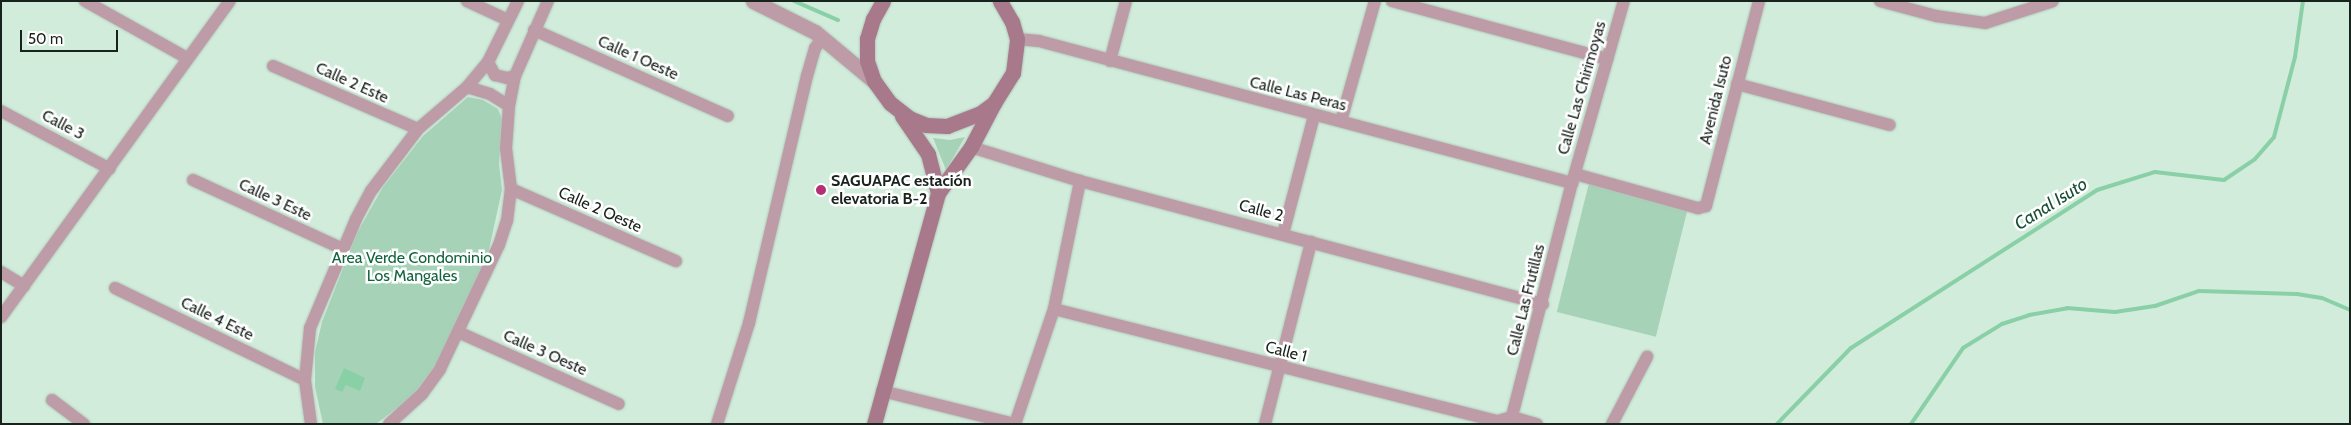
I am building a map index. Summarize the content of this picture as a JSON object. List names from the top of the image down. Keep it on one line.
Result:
{"streets":{"street":["Calle 1 Oeste","Calle 2 Este","Calle Las Chirimoyas","Calle Las Peras","Avenida Isuto","Calle 3","Calle 3 Este","Calle 2 Oeste","Calle 2","Calle Las Frutillas","Calle 4 Este","Calle 1","Calle 3 Oeste"]},"crossings":[["Calle Las Chirimoyas","Calle Las Peras"],["Calle Las Chirimoyas","Calle Las Frutillas"],["Calle Las Peras","Avenida Isuto"],["Calle Las Peras","Calle Las Frutillas"],["Calle 2","Calle Las Frutillas"],["Calle Las Frutillas","Calle 1"]],"water":["Canal Isuto"],"parks":["Area Verde Condominio Los Mangales"],"places":["SAGUAPAC estación elevatoria B-2"],"scale_bar":"50 m"}
